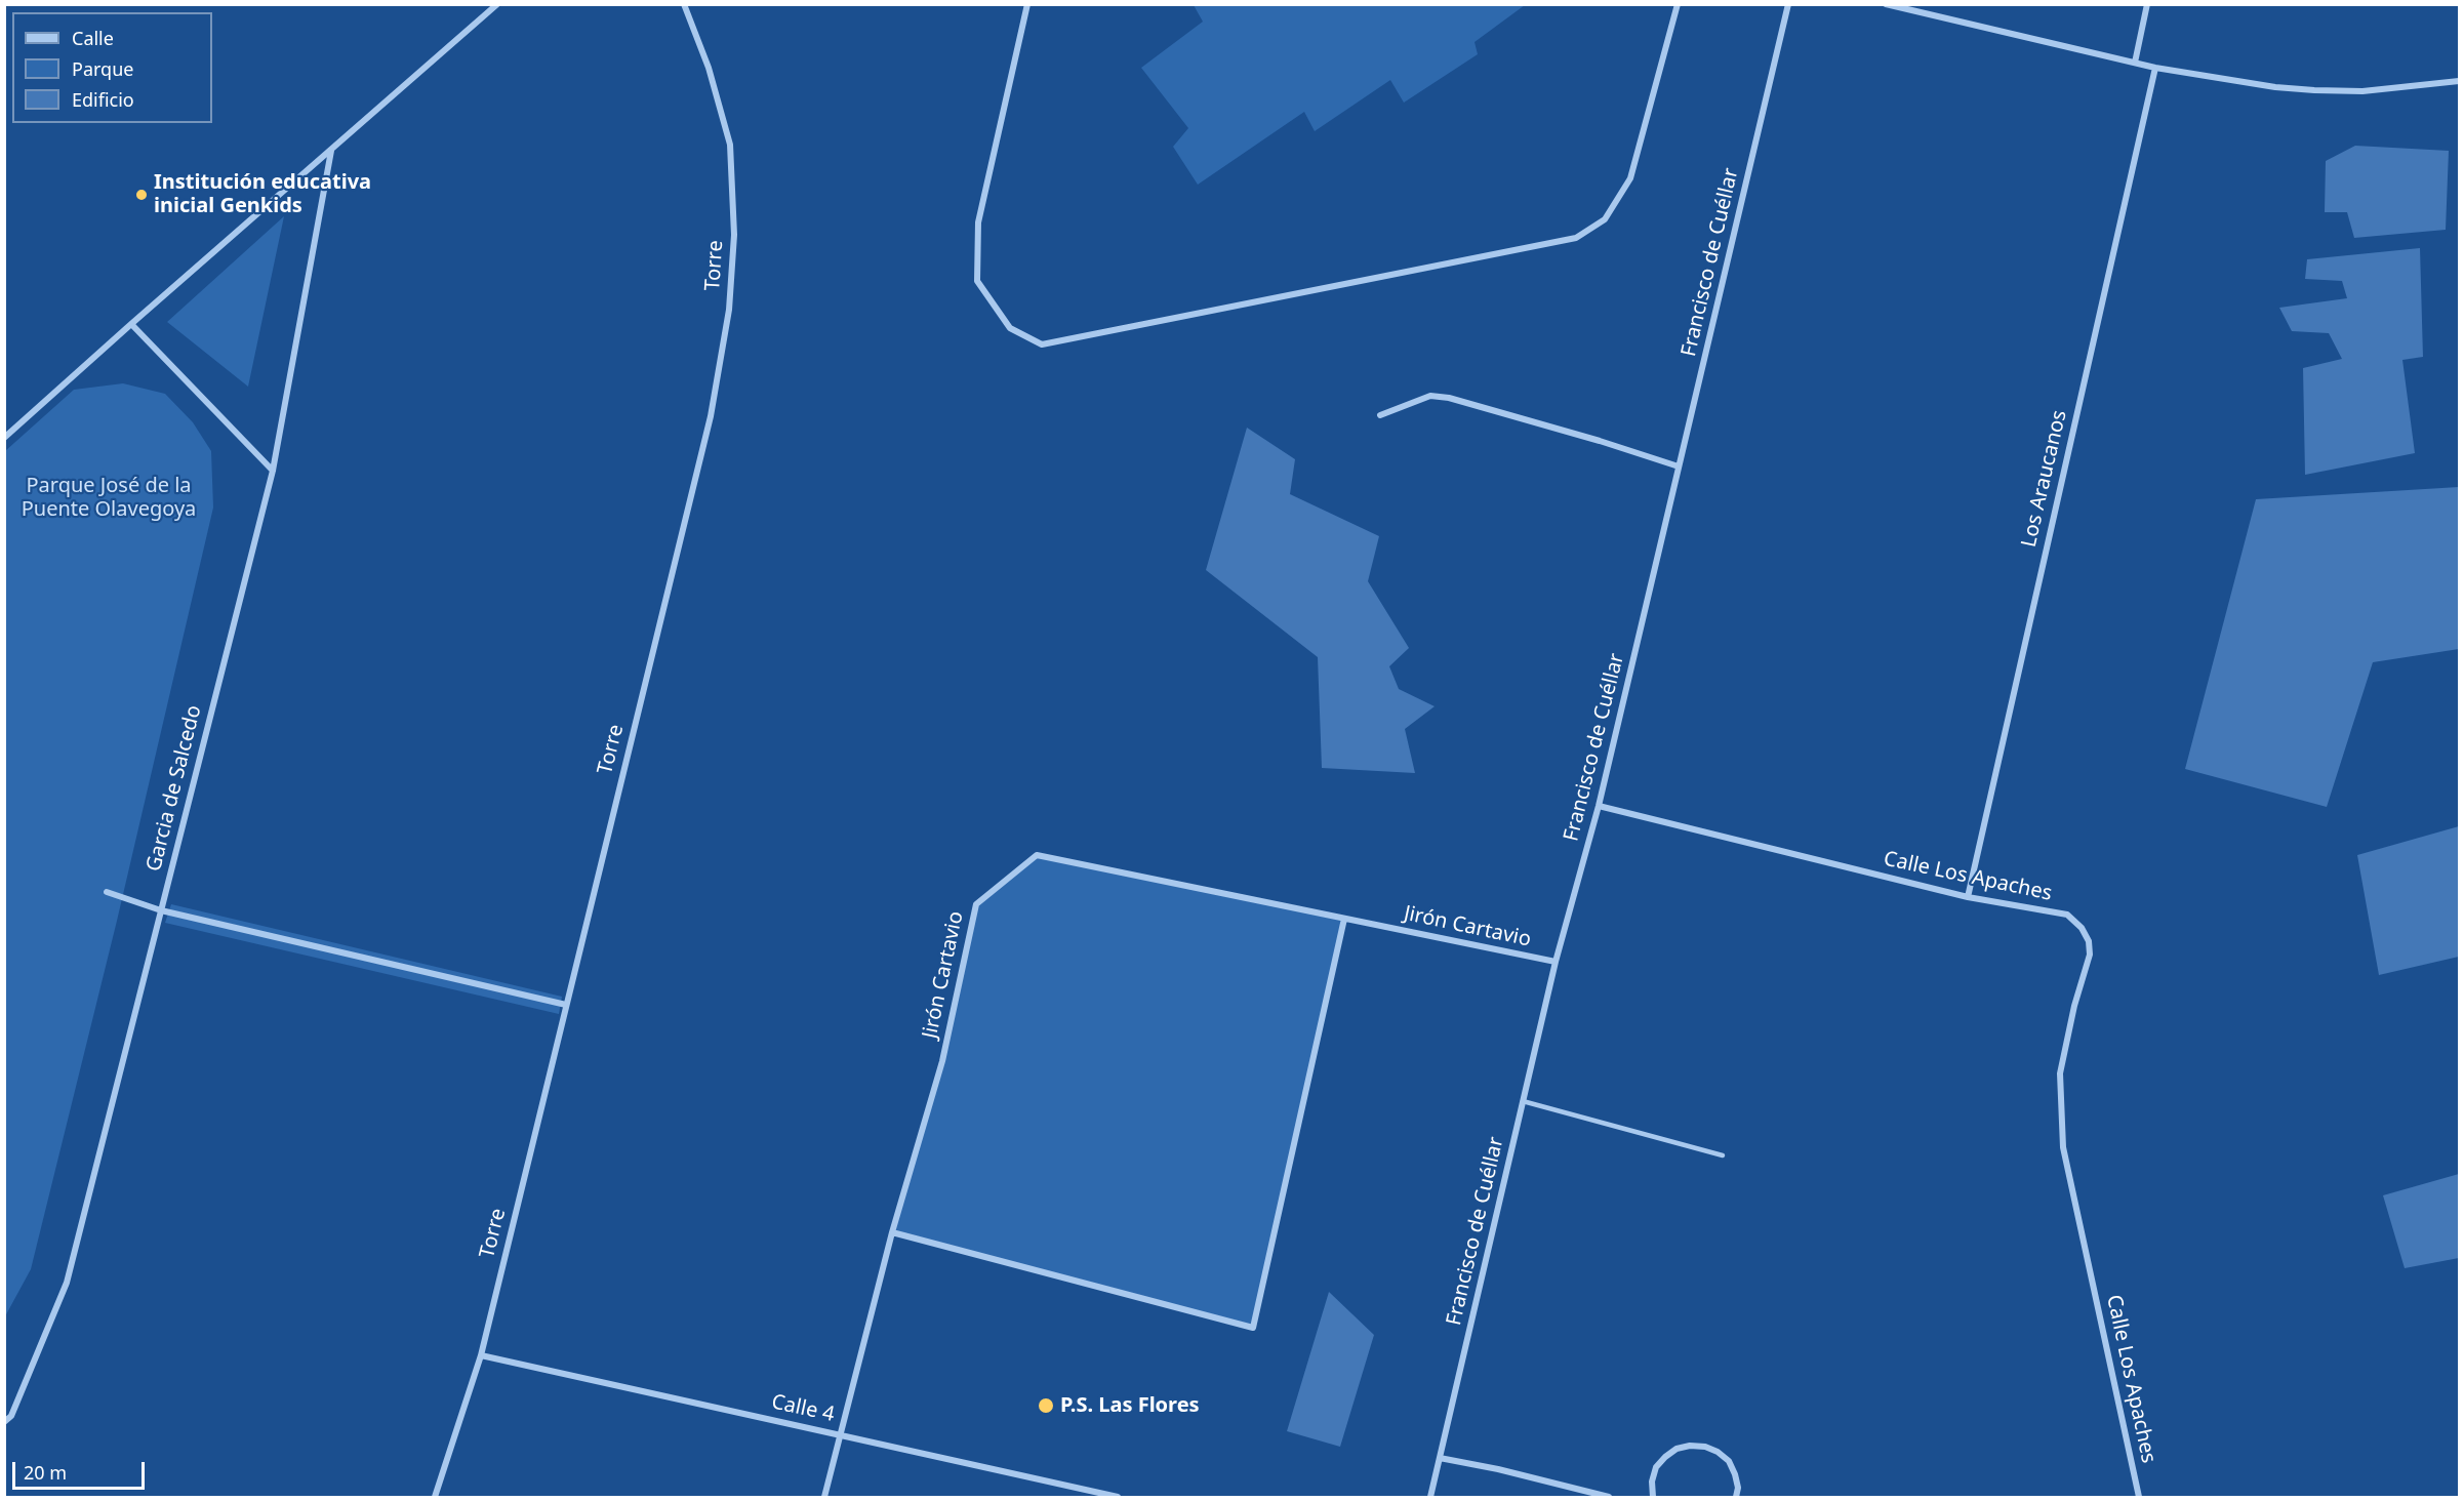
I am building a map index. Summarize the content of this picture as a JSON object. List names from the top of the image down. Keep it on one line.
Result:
{"streets":{"street":["Francisco de Cuéllar","Torre","Los Araucanos","Garcia de Salcedo","Calle Los Apaches","Jirón Cartavio","Calle 4"]},"crossings":[["Francisco de Cuéllar","Calle Los Apaches"],["Francisco de Cuéllar","Jirón Cartavio"],["Torre","Calle 4"],["Los Araucanos","Calle Los Apaches"],["Jirón Cartavio","Calle 4"]],"parks":["Parque José de la Puente Olavegoya"],"places":["Institución educativa inicial Genkids","P.S. Las Flores"],"legend":["Calle","Parque","Edificio"],"scale_bar":"20 m"}
